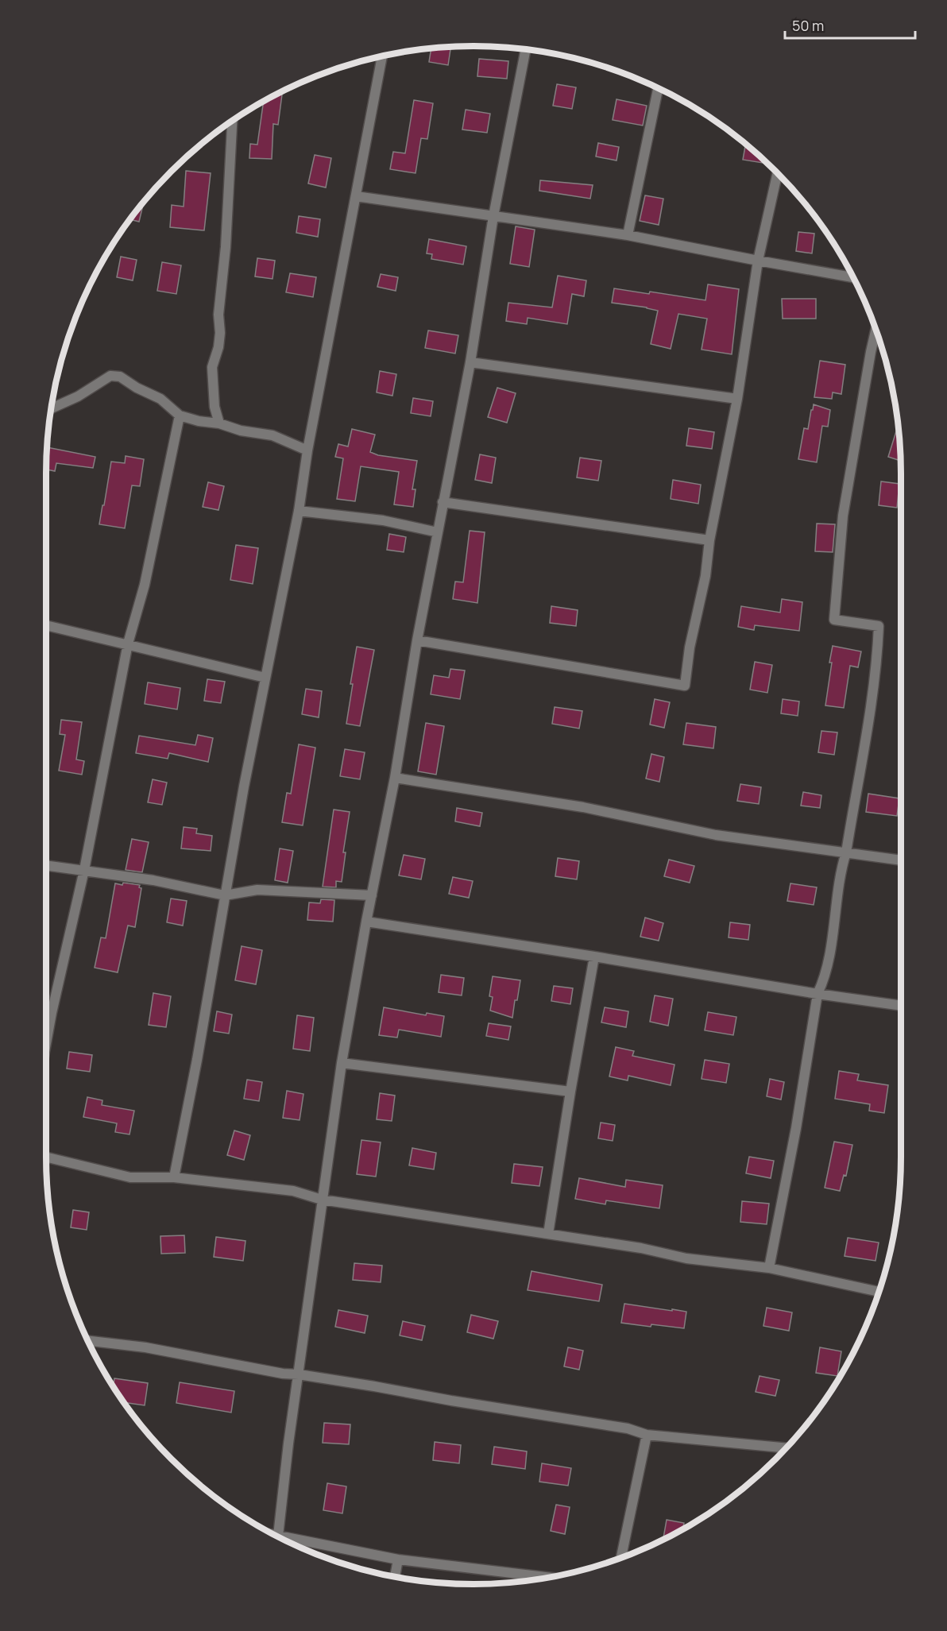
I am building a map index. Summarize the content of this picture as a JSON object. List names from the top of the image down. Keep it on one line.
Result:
{"scale_bar":"50 m"}
